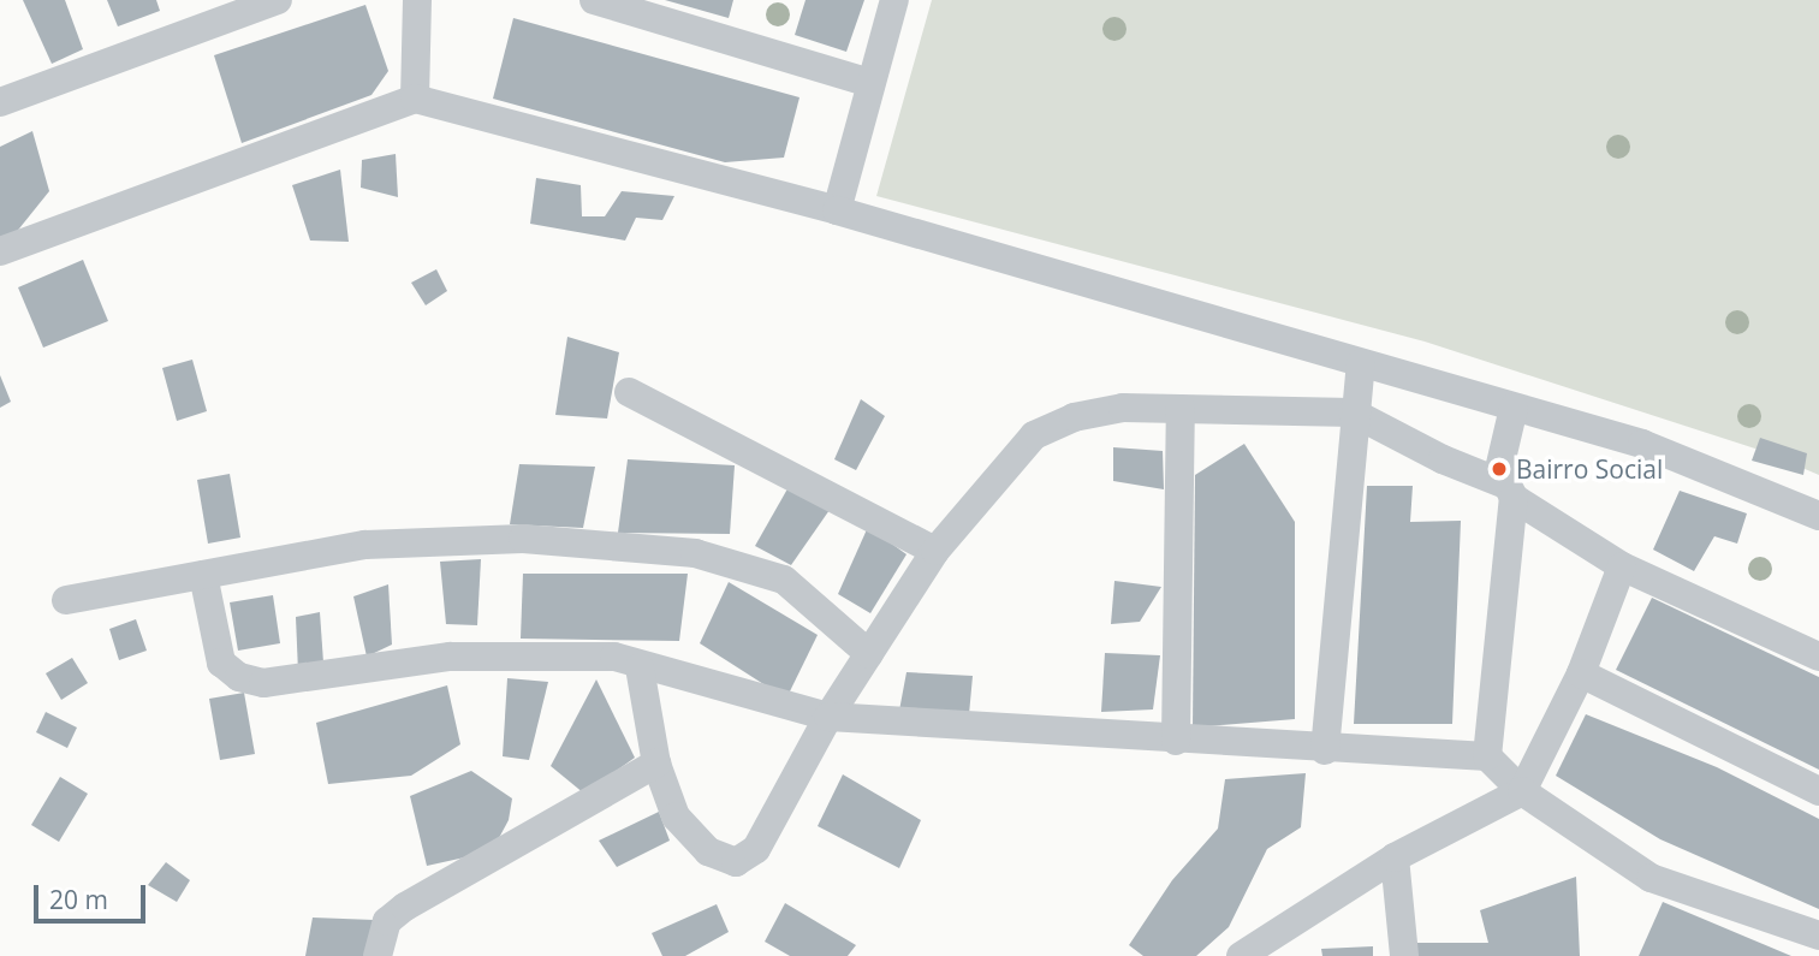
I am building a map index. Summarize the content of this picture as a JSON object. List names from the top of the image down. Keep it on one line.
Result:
{"places":["Bairro Social"],"scale_bar":"20 m"}
